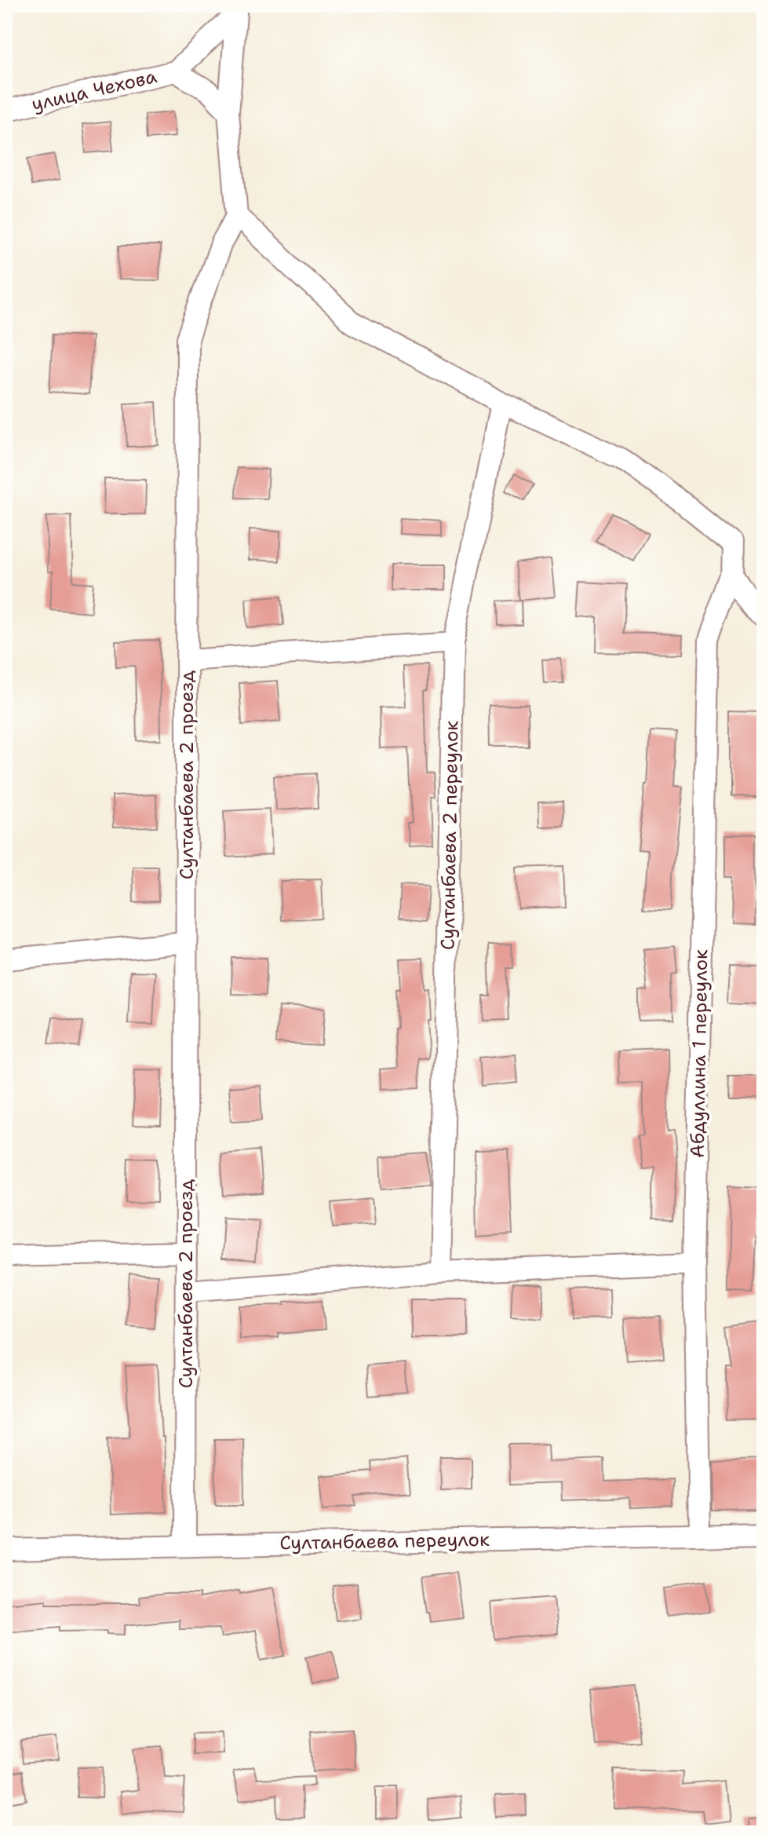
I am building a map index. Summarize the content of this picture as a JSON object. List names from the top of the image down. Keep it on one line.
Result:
{"streets":{"street":["улица Чехова","Султанбаева 2 проезд","Султанбаева 2 переулок","Абдуллина 1 переулок","Султанбаева переулок"]},"crossings":[["Султанбаева 2 проезд","Султанбаева переулок"],["Султанбаева 2 переулок","Абдуллина 1 переулок"],["Абдуллина 1 переулок","Султанбаева переулок"]]}
